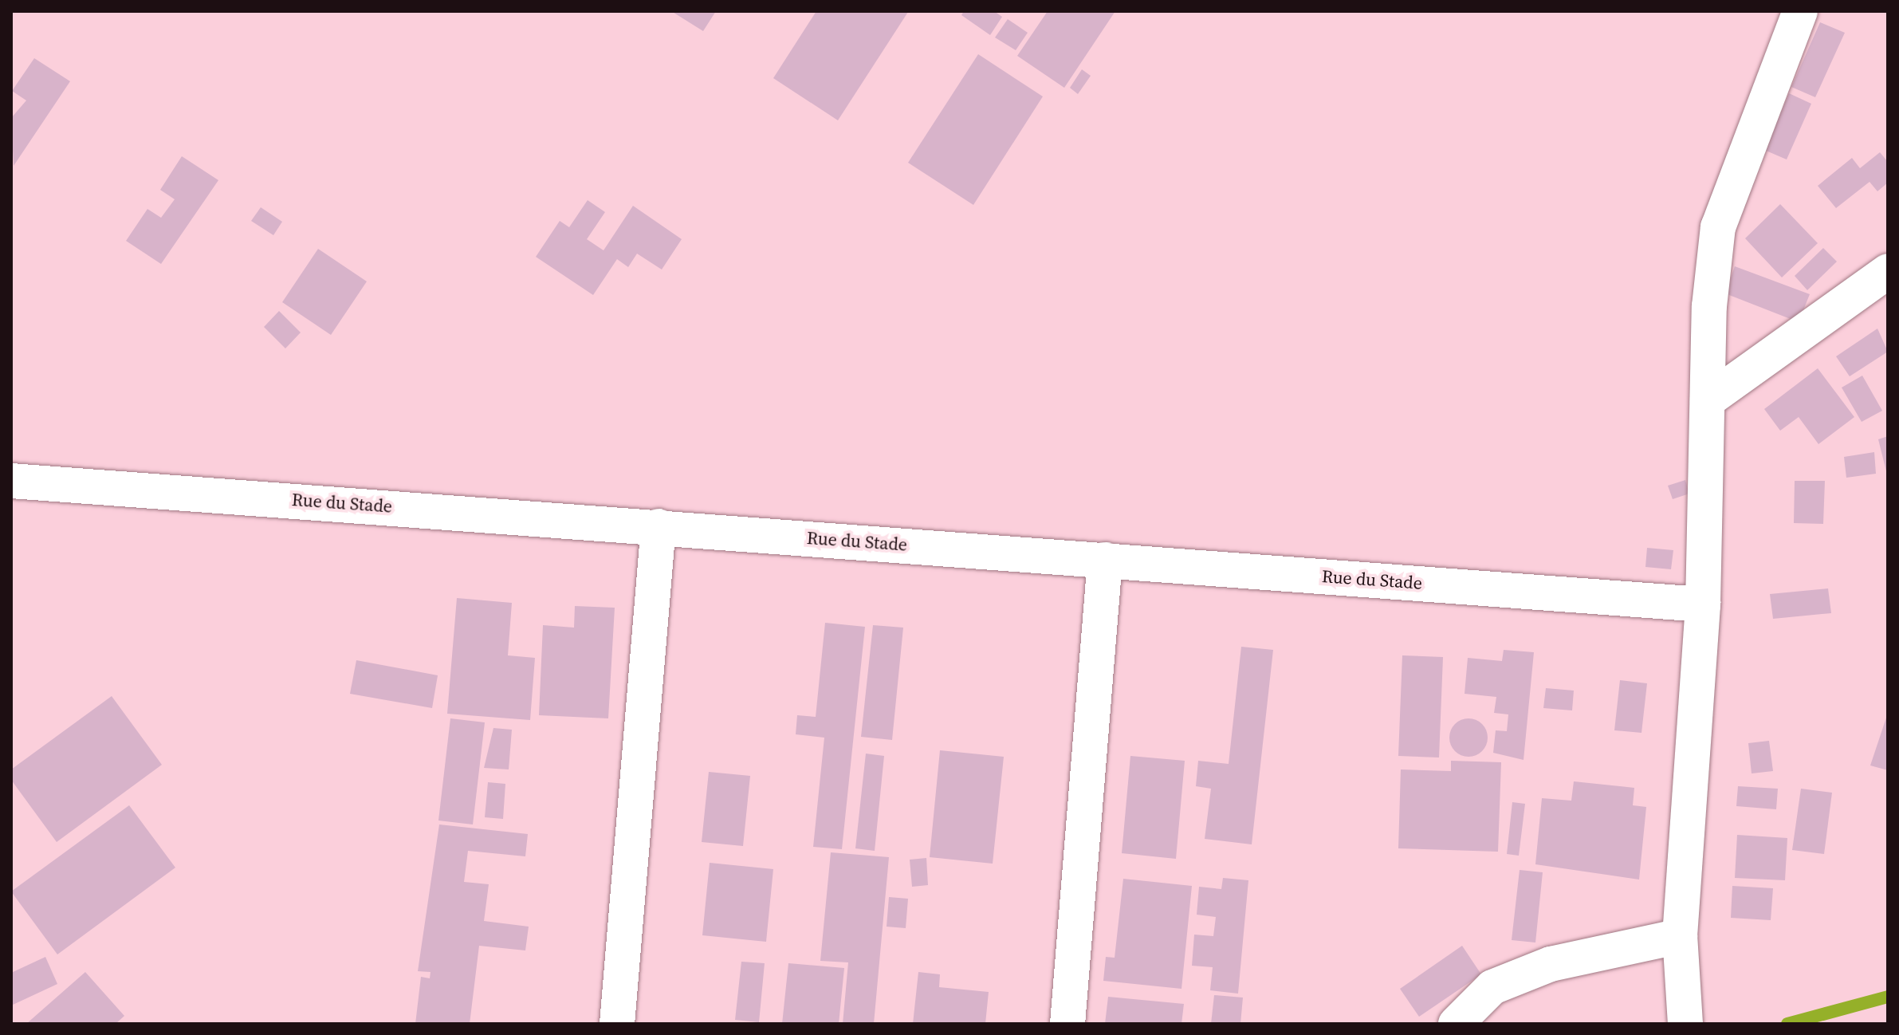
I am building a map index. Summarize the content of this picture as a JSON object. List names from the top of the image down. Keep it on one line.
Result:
{"streets":{"street":["Rue du Stade"]}}
